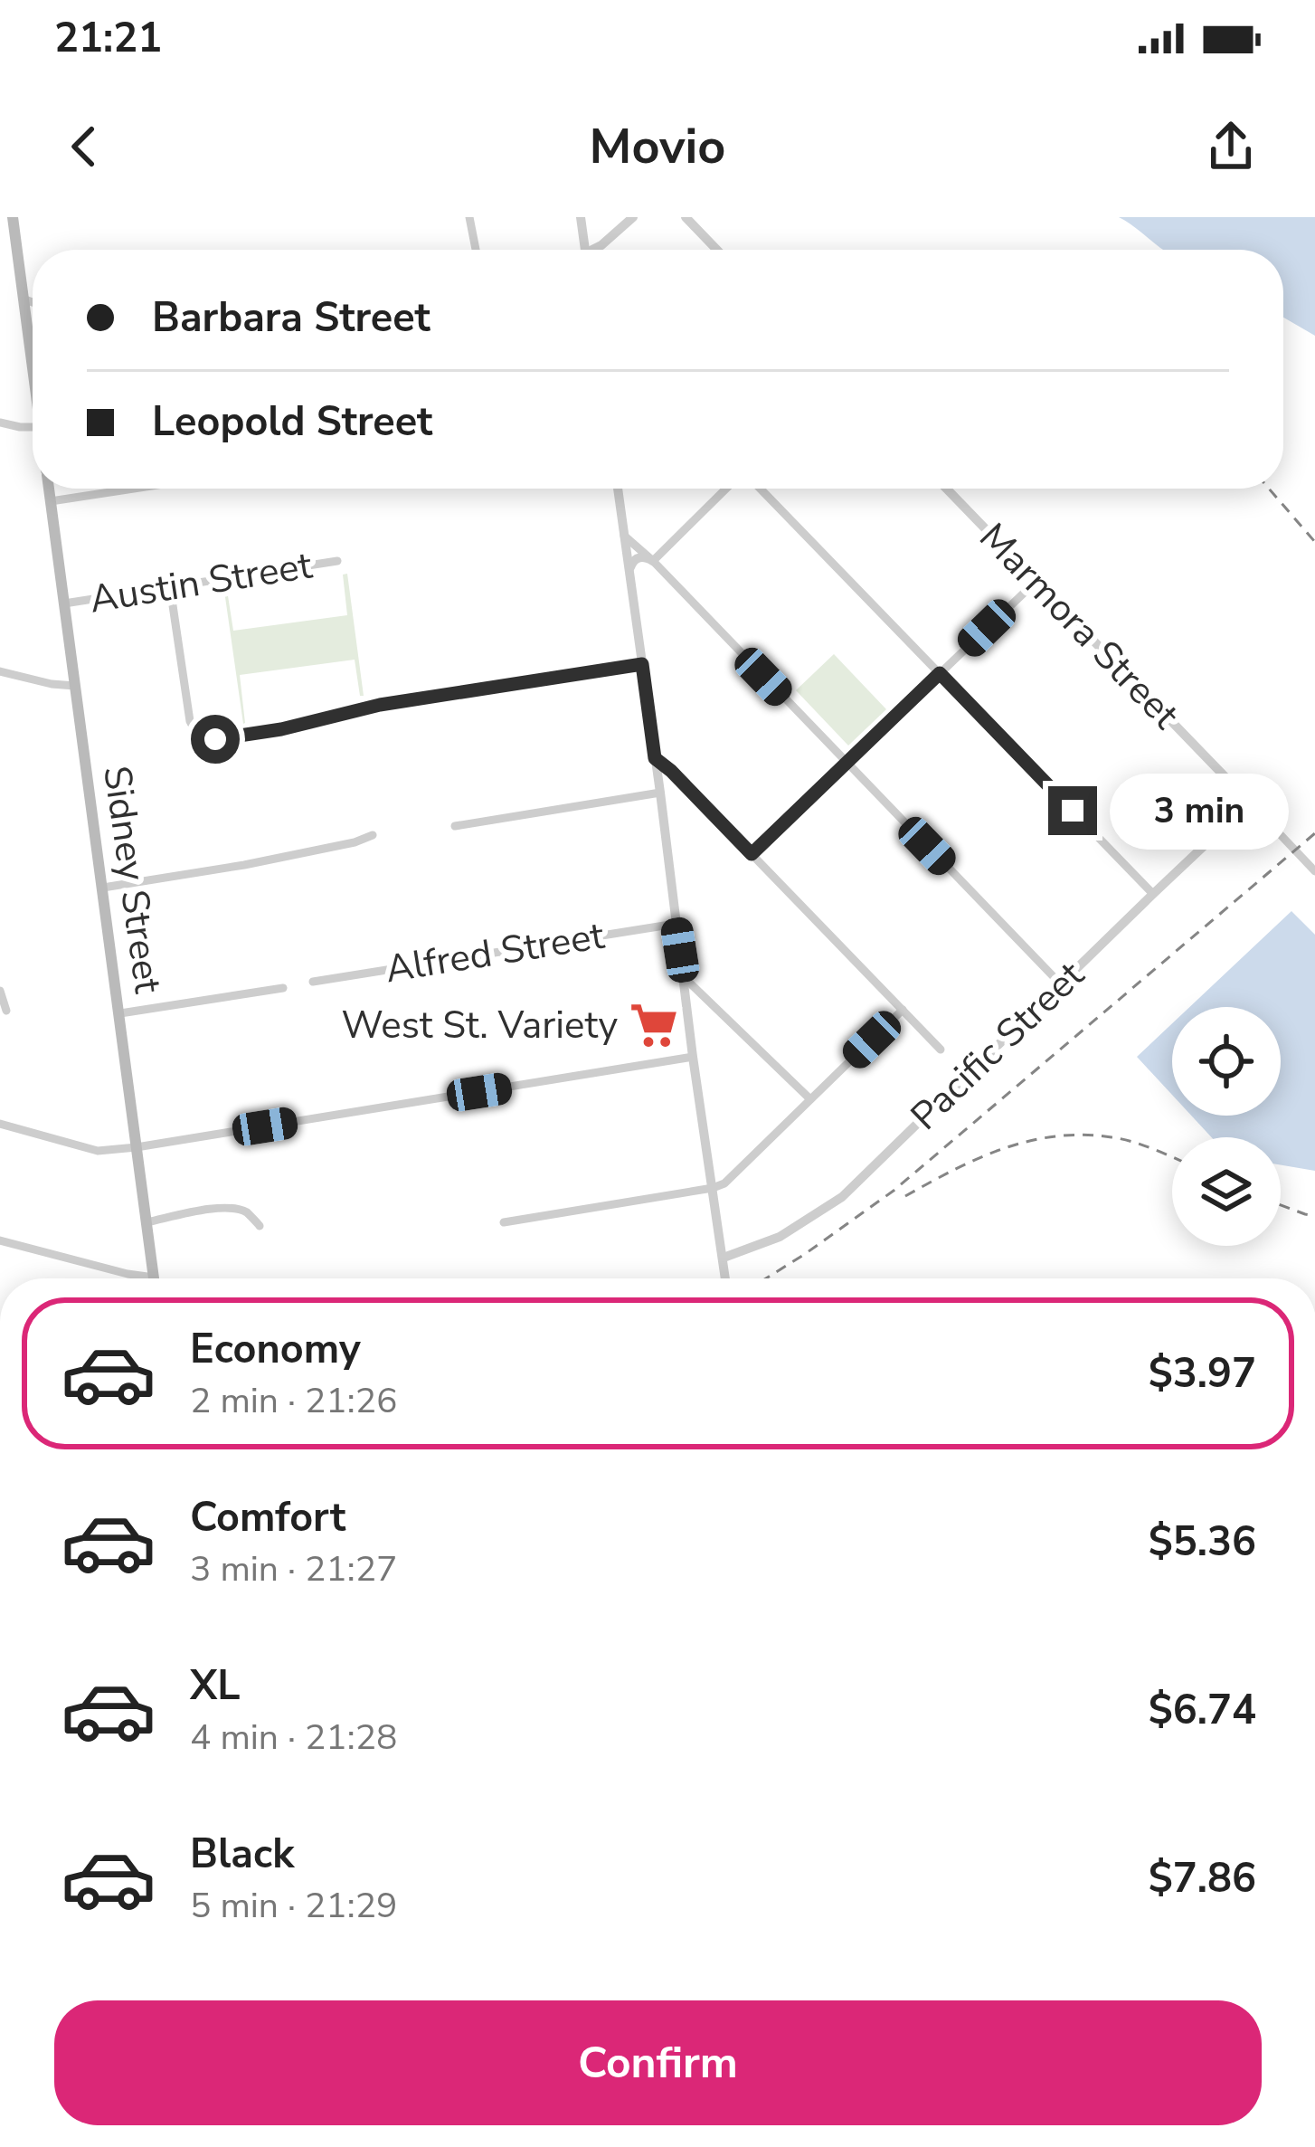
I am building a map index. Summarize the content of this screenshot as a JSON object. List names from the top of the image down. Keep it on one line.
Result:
{"streets":{"main road":["Sidney Street"],"street":["Austin Street","Marmora Street","Alfred Street","Pacific Street"]},"crossings":[["Austin Street","Sidney Street"],["Marmora Street","Pacific Street"]],"places":{"supermarket":["West St. Variety"]},"page":{"status":"21:21","header":"Movio","banner":["Barbara Street","Leopold Street"],"bubble":"3 min","list":[{"name":"Economy","note":"2 min · 21:26","value":"$3.97"},{"name":"Comfort","note":"3 min · 21:27","value":"$5.36"},{"name":"XL","note":"4 min · 21:28","value":"$6.74"},{"name":"Black","note":"5 min · 21:29","value":"$7.86"}],"buttons":"Confirm"}}
